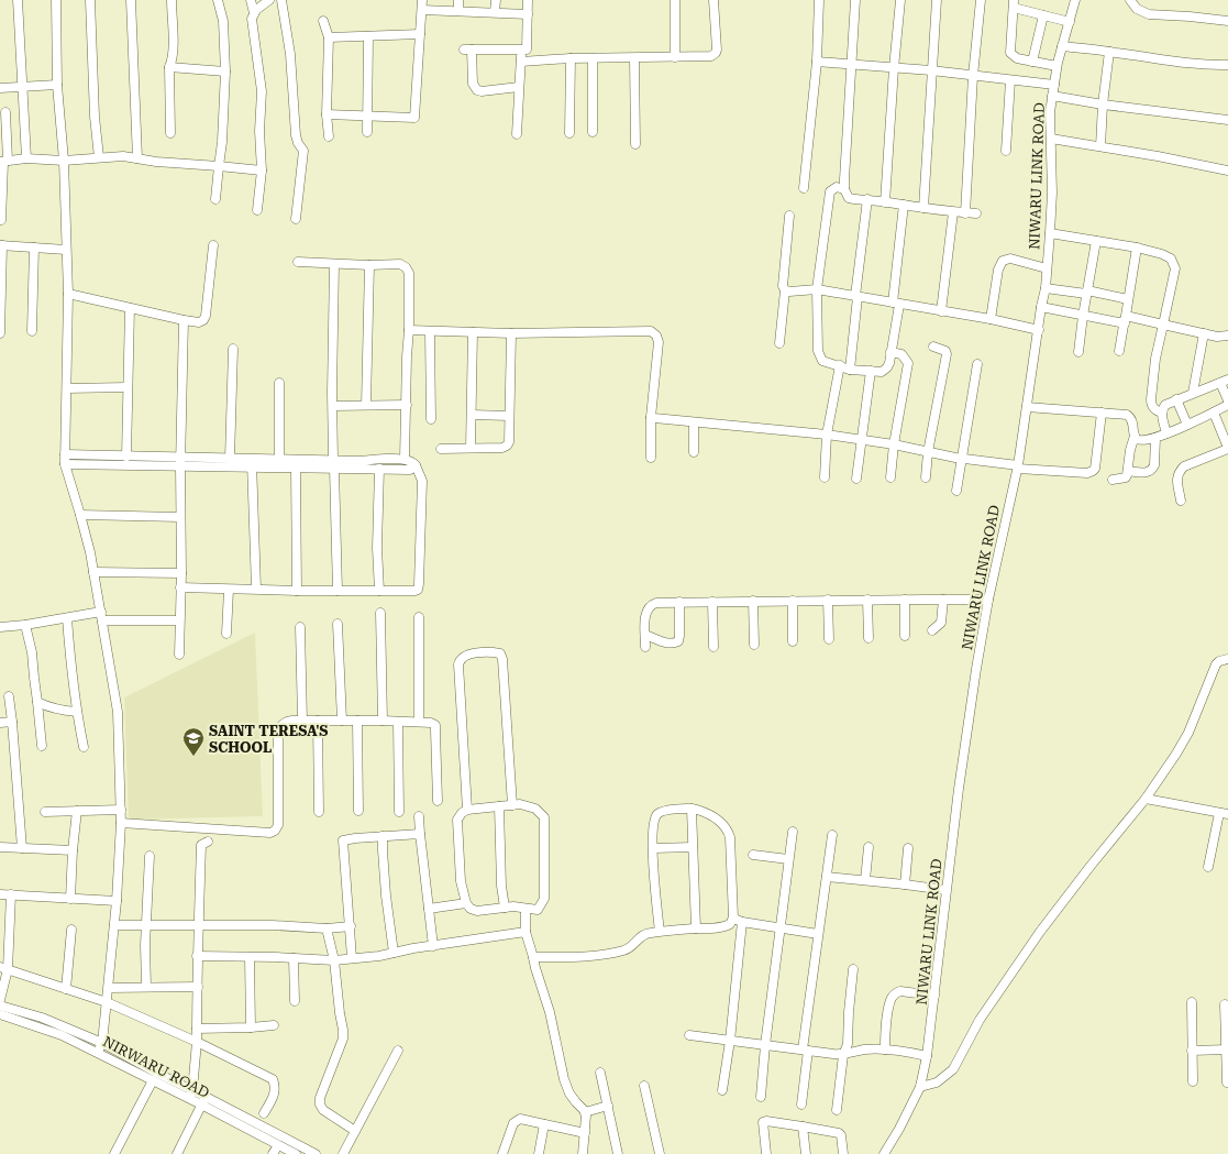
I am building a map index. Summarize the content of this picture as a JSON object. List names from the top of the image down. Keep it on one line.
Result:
{"streets":{"street":["NIWARU LINK ROAD","NIRWARU ROAD"]},"places":{"school or university":["SAINT TERESA'S SCHOOL"]}}
